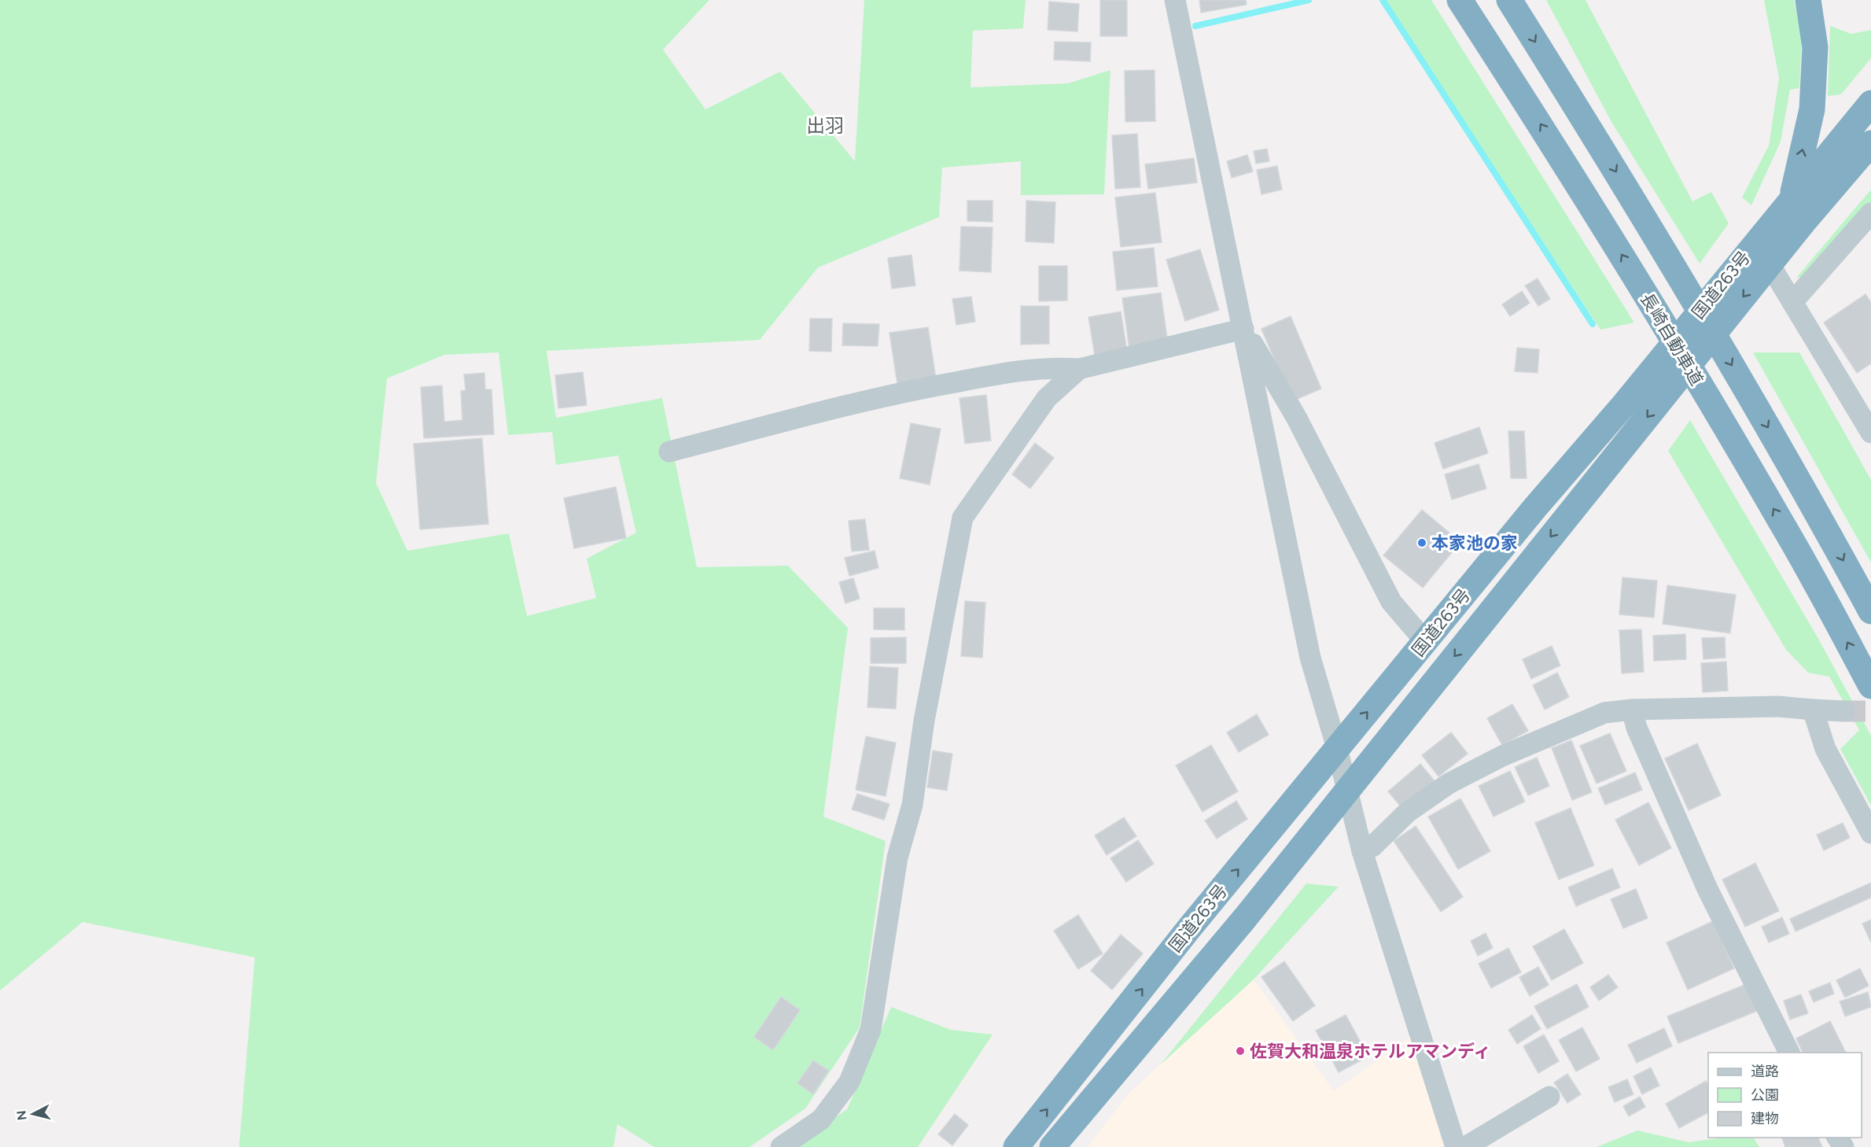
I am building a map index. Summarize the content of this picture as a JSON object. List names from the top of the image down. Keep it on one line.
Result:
{"streets":{"highway":["国道263号","長崎自動車道"]},"districts":["出羽"],"places":["本家池の家","佐賀大和温泉ホテルアマンディ"],"legend":["道路","公園","建物"],"north":"left"}
